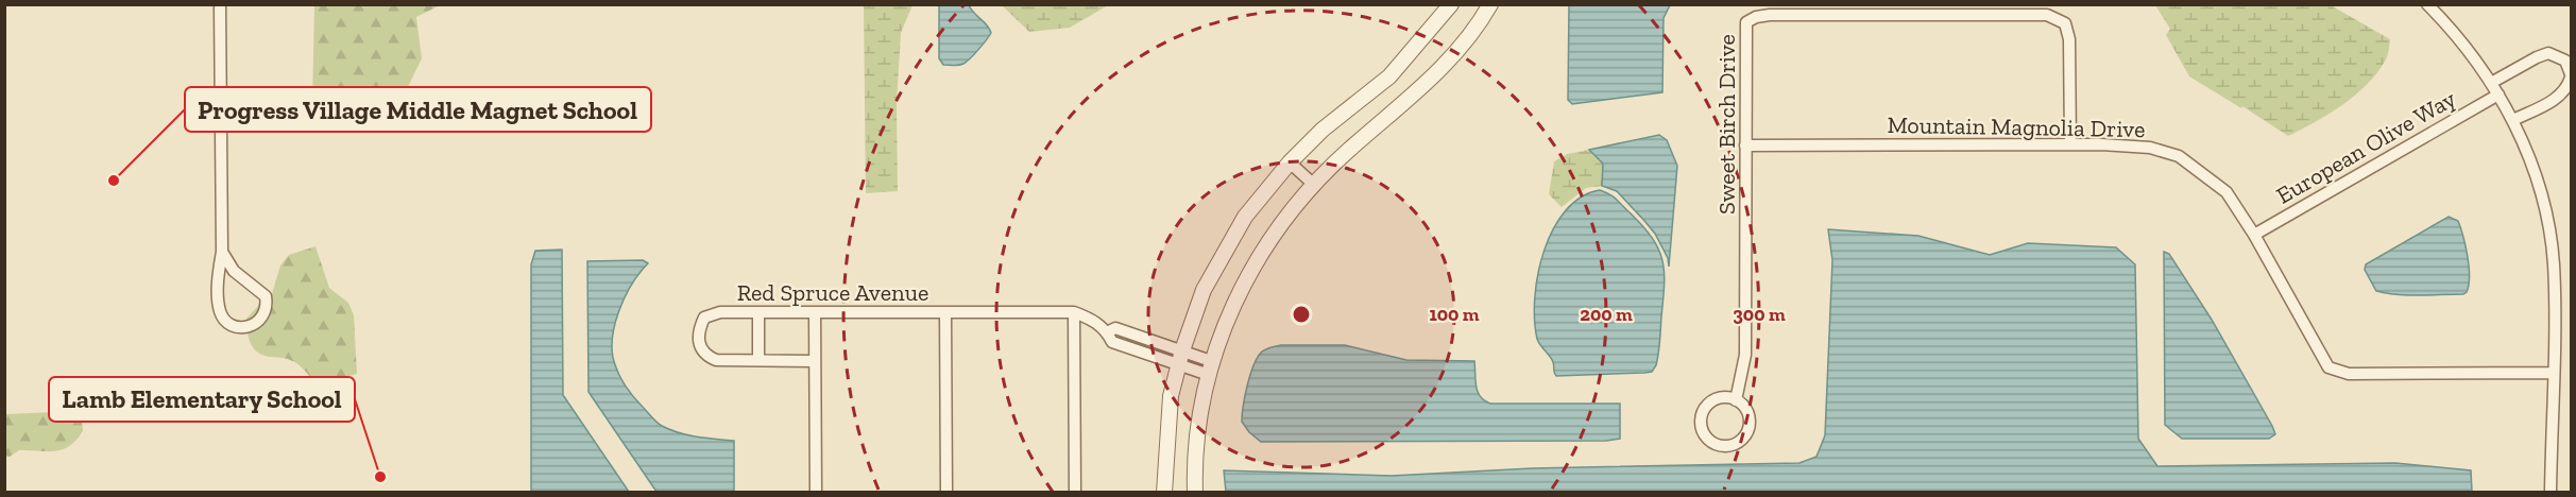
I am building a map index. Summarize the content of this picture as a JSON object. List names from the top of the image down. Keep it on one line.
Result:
{"streets":{"street":["Sweet Birch Drive","Mountain Magnolia Drive","European Olive Way","Red Spruce Avenue"]},"crossings":[["Sweet Birch Drive","Mountain Magnolia Drive"],["Mountain Magnolia Drive","European Olive Way"]],"places":["Progress Village Middle Magnet School","Lamb Elementary School"],"rings":["100 m","200 m","300 m"]}
